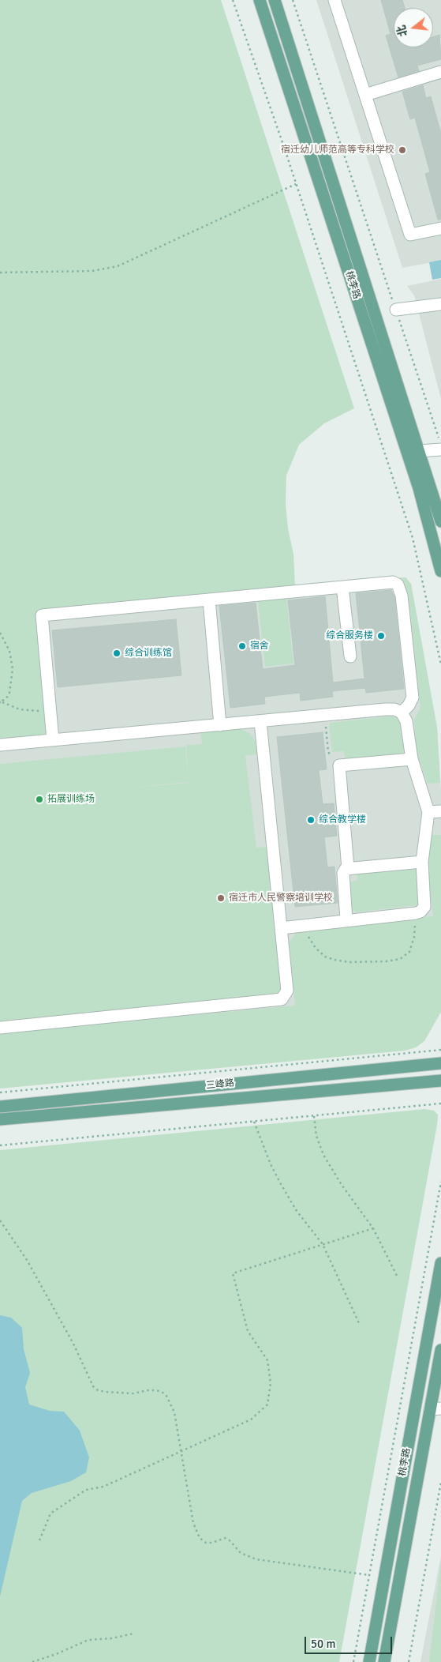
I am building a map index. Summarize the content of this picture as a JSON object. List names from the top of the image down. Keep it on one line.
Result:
{"streets":{"main road":["桃李路","三峰路"]},"places":["宿迁幼儿师范高等专科学校","综合服务楼","宿舍","综合训练馆","拓展训练场","综合教学楼","宿迁市人民警察培训学校"],"scale_bar":"50 m","north":"left"}
